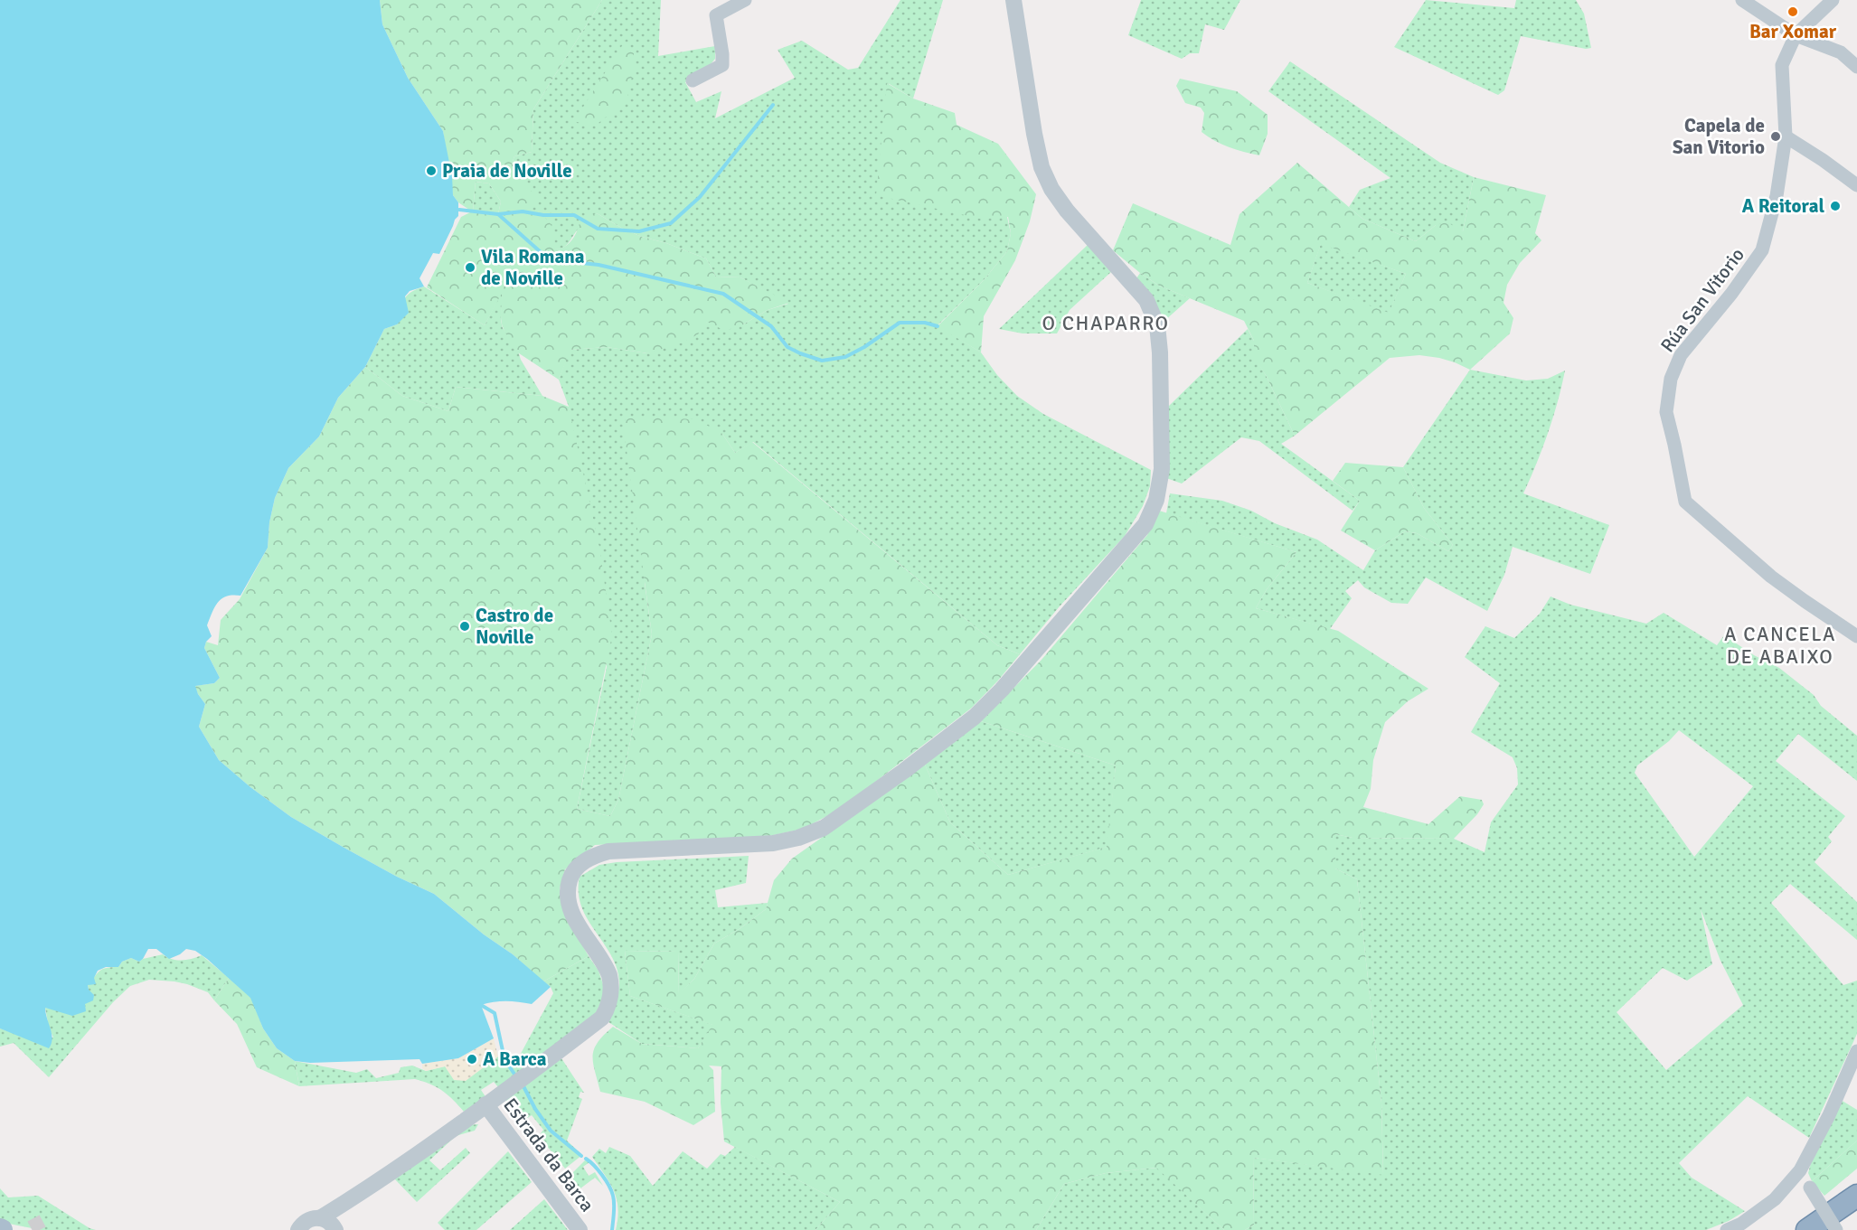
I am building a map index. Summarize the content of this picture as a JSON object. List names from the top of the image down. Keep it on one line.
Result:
{"streets":{"street":["Rúa San Vitorio","Estrada da Barca"]},"districts":["O CHAPARRO","A CANCELA DE ABAIXO"],"places":["Bar Xomar","Capela de San Vitorio","Praia de Noville","A Reitoral","Vila Romana de Noville","Castro de Noville","A Barca"]}
